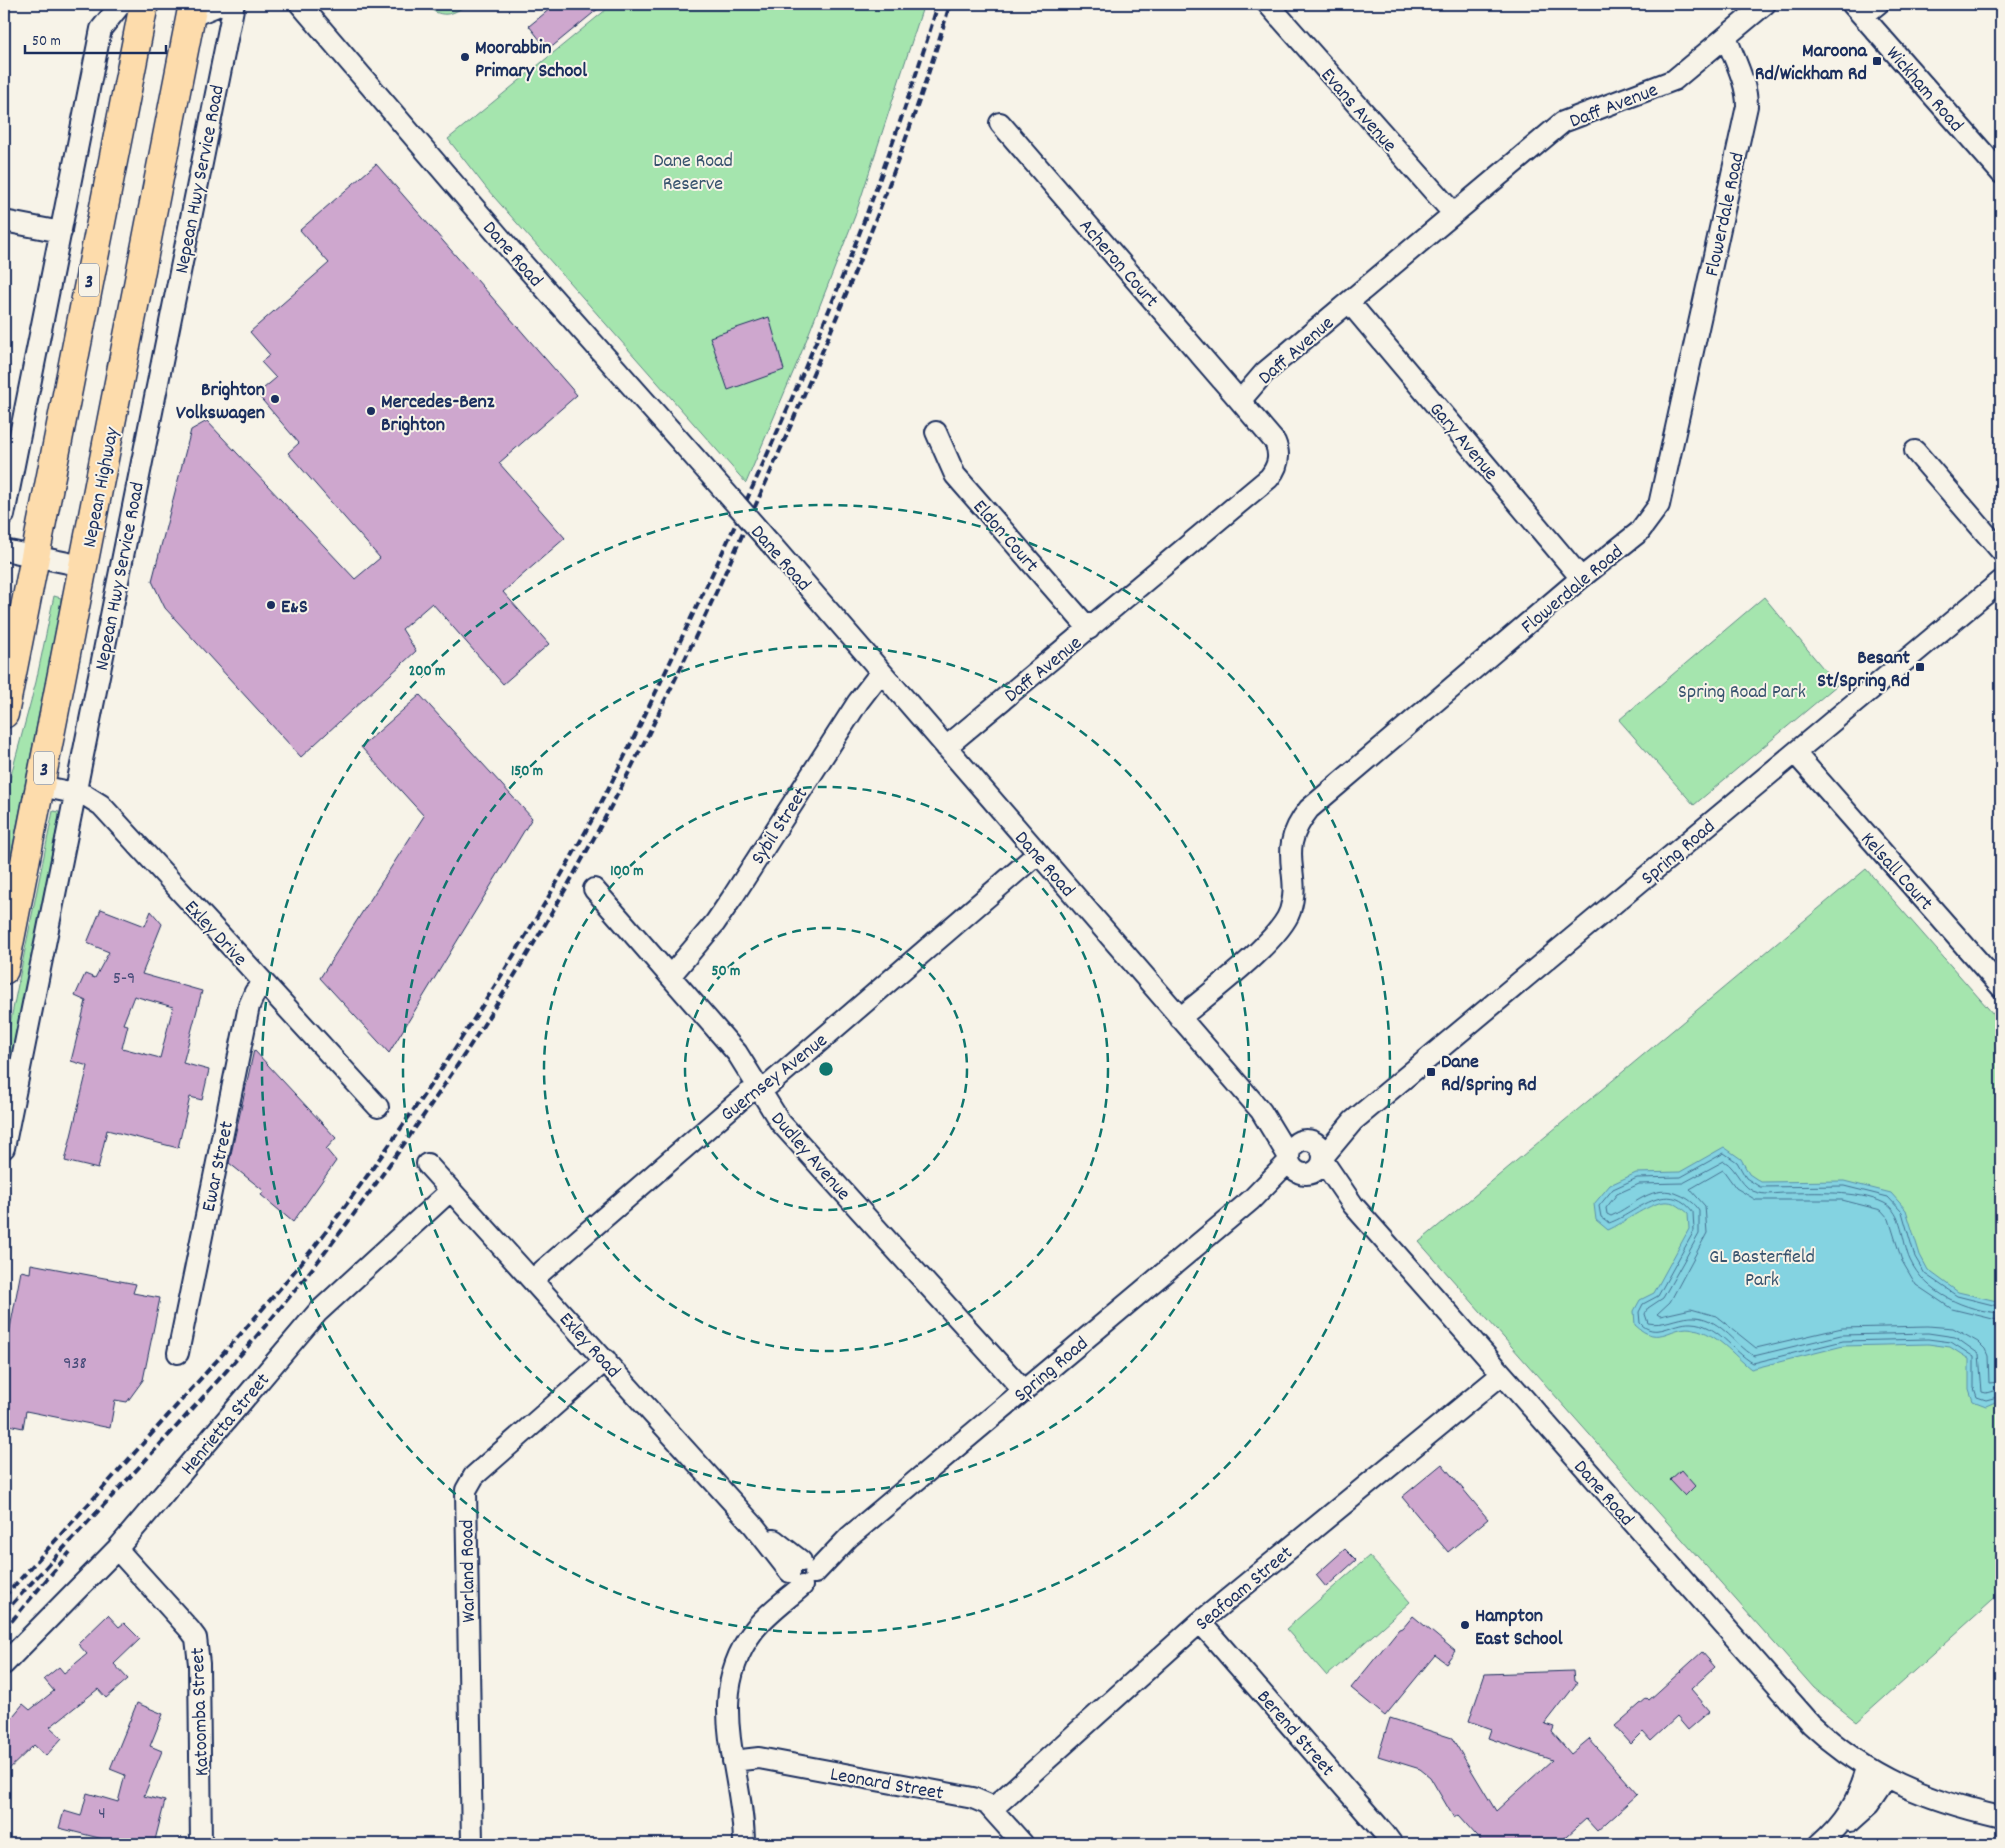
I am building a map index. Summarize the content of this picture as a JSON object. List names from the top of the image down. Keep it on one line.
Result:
{"streets":{"highway":["3","Nepean Highway"],"street":["Wickham Road","Daff Avenue","Evans Avenue","Nepean Hwy Service Road","Flowerdale Road","Dane Road","Acheron Court","Gary Avenue","Eldon Court","Sybil Street","Spring Road","Kelsall Court","Exley Drive","Guernsey Avenue","Dudley Avenue","Ewar Street","Exley Road","Henrietta Street","Warland Road","Seafoam Street","Katoomba Street","Berend Street","Leonard Street"]},"crossings":[["Daff Avenue","Evans Avenue"],["Daff Avenue","Flowerdale Road"],["Daff Avenue","Dane Road"],["Daff Avenue","Acheron Court"],["Daff Avenue","Gary Avenue"],["Daff Avenue","Eldon Court"],["Nepean Hwy Service Road","Exley Drive"],["Flowerdale Road","Dane Road"],["Flowerdale Road","Gary Avenue"],["Dane Road","Sybil Street"],["Dane Road","Spring Road"],["Dane Road","Guernsey Avenue"],["Dane Road","Seafoam Street"],["Nepean Highway","Exley Drive"],["Sybil Street","Dudley Avenue"],["Spring Road","Kelsall Court"],["Spring Road","Dudley Avenue"],["Spring Road","Exley Road"],["Exley Drive","Ewar Street"],["Guernsey Avenue","Dudley Avenue"],["Guernsey Avenue","Exley Road"],["Exley Road","Henrietta Street"],["Exley Road","Warland Road"],["Henrietta Street","Katoomba Street"],["Seafoam Street","Berend Street"],["Seafoam Street","Leonard Street"]],"parks":["Dane Road Reserve","Spring Road Park","GL Basterfield Park"],"places":{"other":["Moorabbin Primary School","Brighton Volkswagen","Mercedes-Benz Brighton","E&S","Hampton East School"],"transit":["Maroona Rd/Wickham Rd","Besant St/Spring Rd","Dane Rd/Spring Rd"]},"house_numbers":["5-9","938","4"],"scale_bar":"50 m","rings":["200 m","150 m","100 m","50 m"]}
